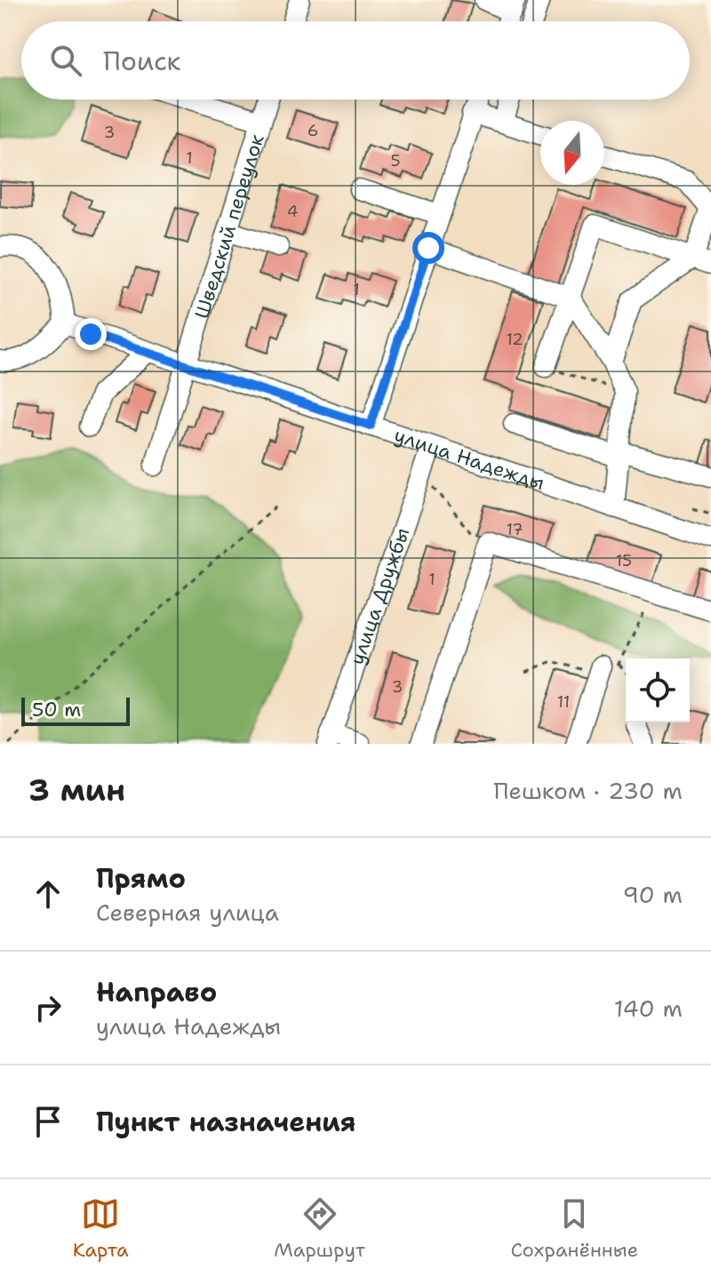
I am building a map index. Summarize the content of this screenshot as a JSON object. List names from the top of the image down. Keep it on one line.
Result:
{"streets":{"street":["Шведский переулок","улица Надежды","улица Дружбы"]},"crossings":[["Шведский переулок","улица Надежды"],["улица Надежды","улица Дружбы"]],"house_numbers":["6","3","1","5","4","1","12","17","15","1","3","11"],"scale_bar":"50 m","north":"bottom","page":{"search":"Поиск","scale":"50 m","heading":["3 мин","Пешком · 230 m"],"list":[["Прямо","Северная улица","90 m"],["Направо","улица Надежды","140 m"],"Пункт назначения"],"nav":["Карта","Маршрут","Сохранённые"]}}
